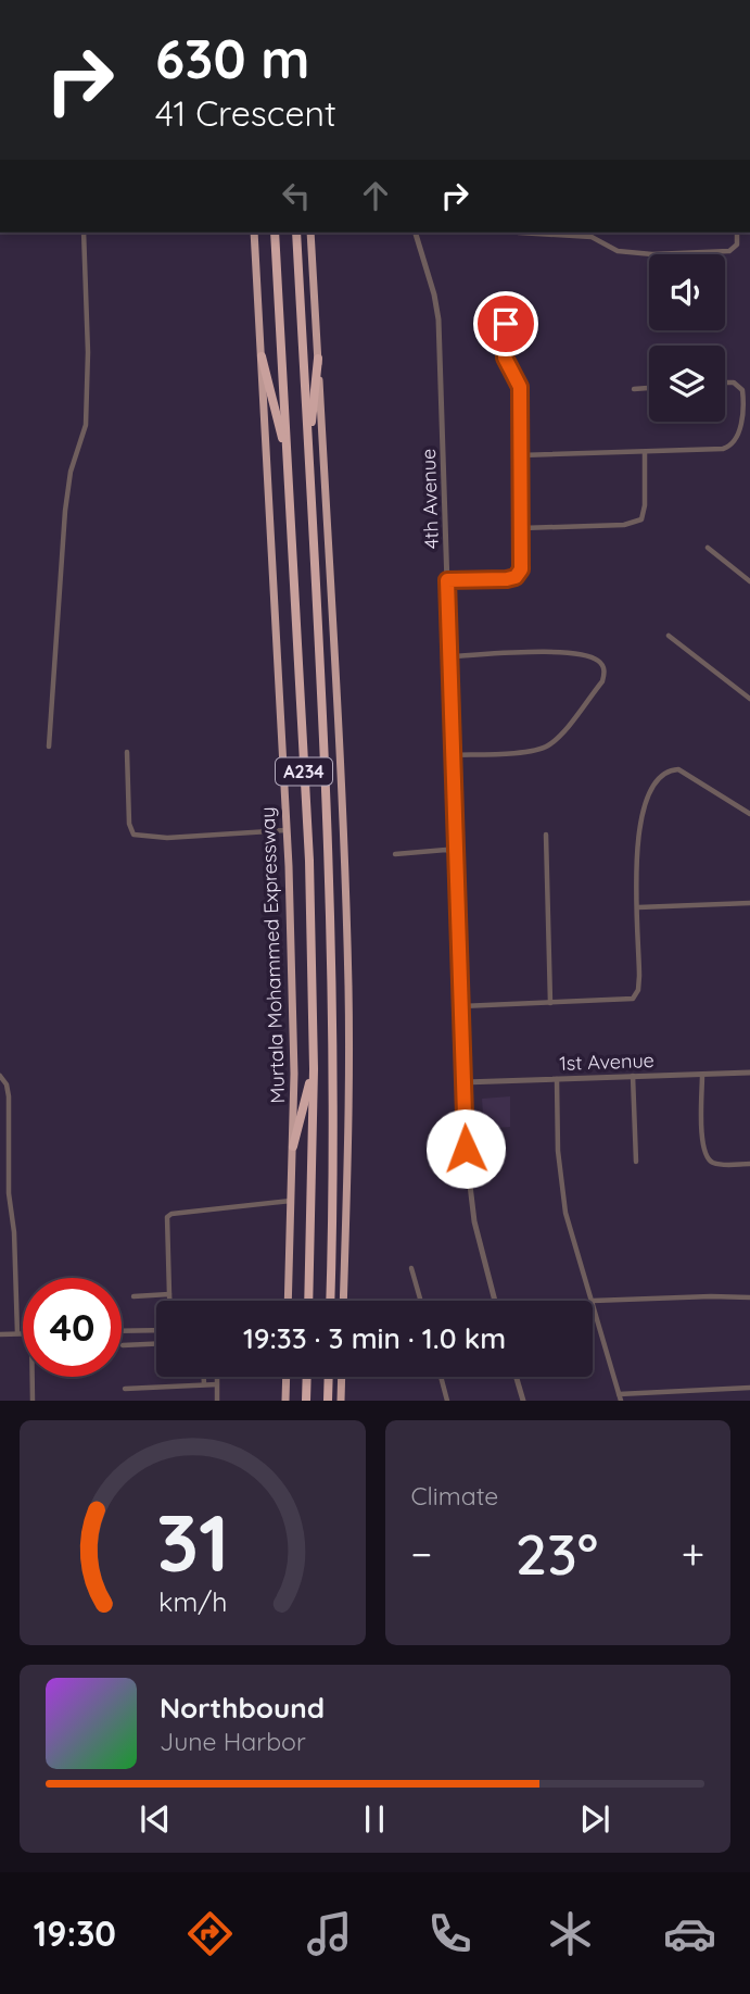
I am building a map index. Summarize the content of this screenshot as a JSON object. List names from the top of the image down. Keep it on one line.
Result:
{"streets":{"highway":["A234","Murtala Mohammed Expressway"],"street":["4th Avenue","1st Avenue"]},"crossings":[["4th Avenue","1st Avenue"]],"page":{"turn":["630 m","41 Crescent"],"limit":"40","trip":"19:33 · 3 min · 1.0 km","tile":"Climate","heat":["−","23°","+"],"song":["Northbound","June Harbor"],"tabs":"19:30","gauge":["31","km/h"]}}
